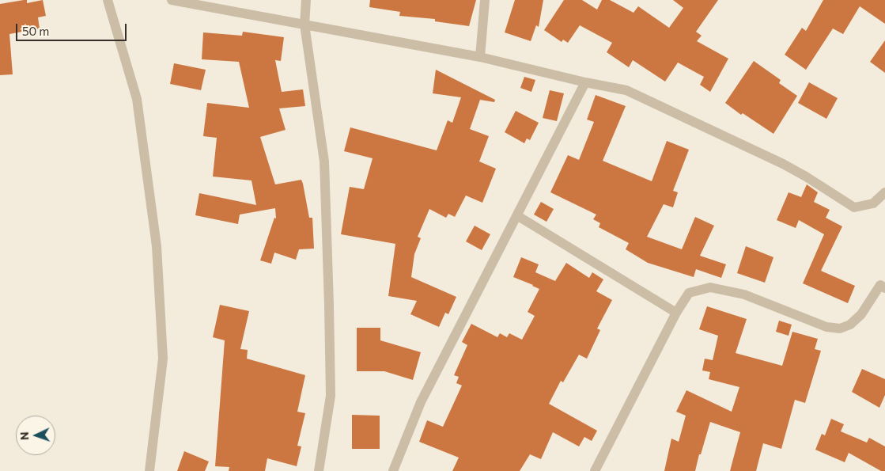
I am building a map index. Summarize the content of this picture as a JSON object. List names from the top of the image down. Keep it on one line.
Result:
{"scale_bar":"50 m","north":"left"}
